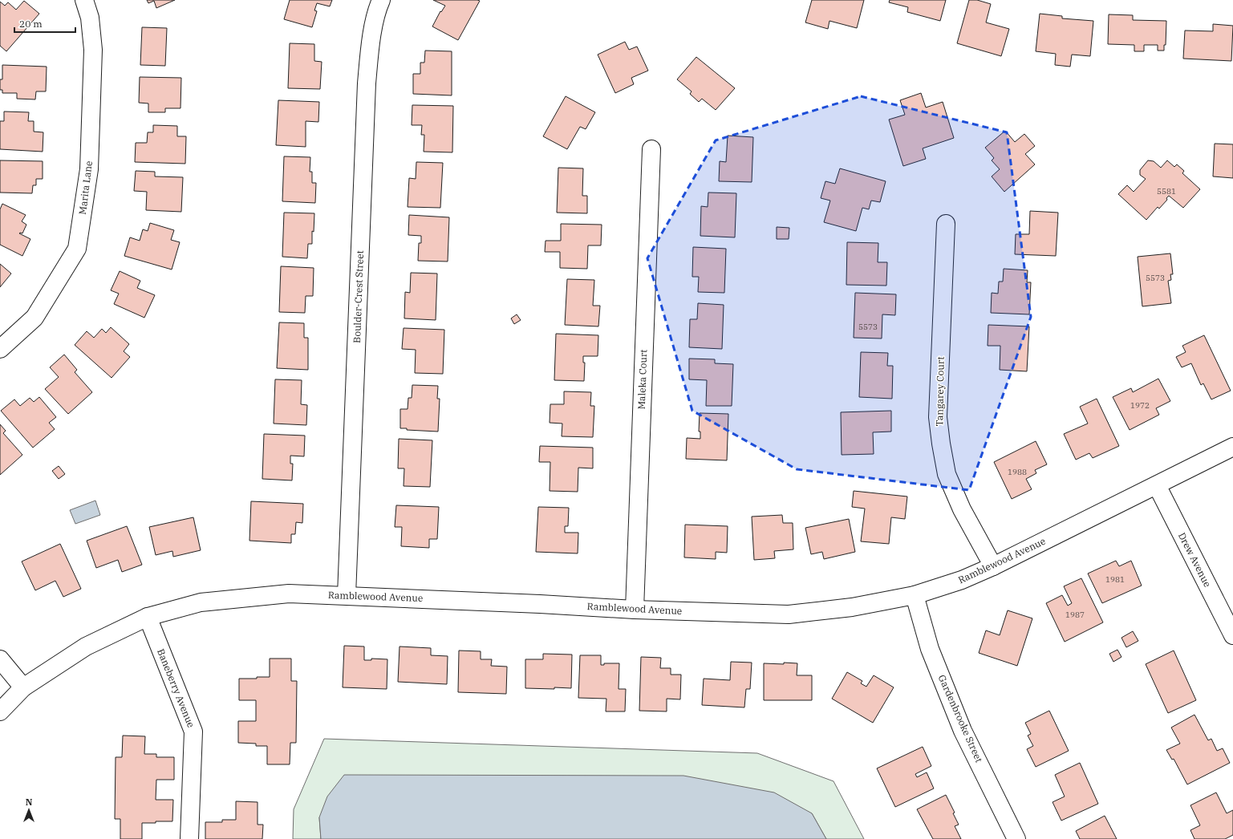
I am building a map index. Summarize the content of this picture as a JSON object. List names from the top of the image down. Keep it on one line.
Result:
{"streets":{"street":["Marita Lane","Boulder-Crest Street","Maleka Court","Tangarey Court","Drew Avenue","Ramblewood Avenue","Baneberry Avenue","Gardenbrooke Street"]},"crossings":[["Boulder-Crest Street","Ramblewood Avenue"],["Maleka Court","Ramblewood Avenue"],["Tangarey Court","Ramblewood Avenue"],["Drew Avenue","Ramblewood Avenue"],["Ramblewood Avenue","Baneberry Avenue"],["Ramblewood Avenue","Gardenbrooke Street"]],"house_numbers":["5581","5573","5573","1972","1988","1981","1987"],"scale_bar":"20 m","north":"top"}
